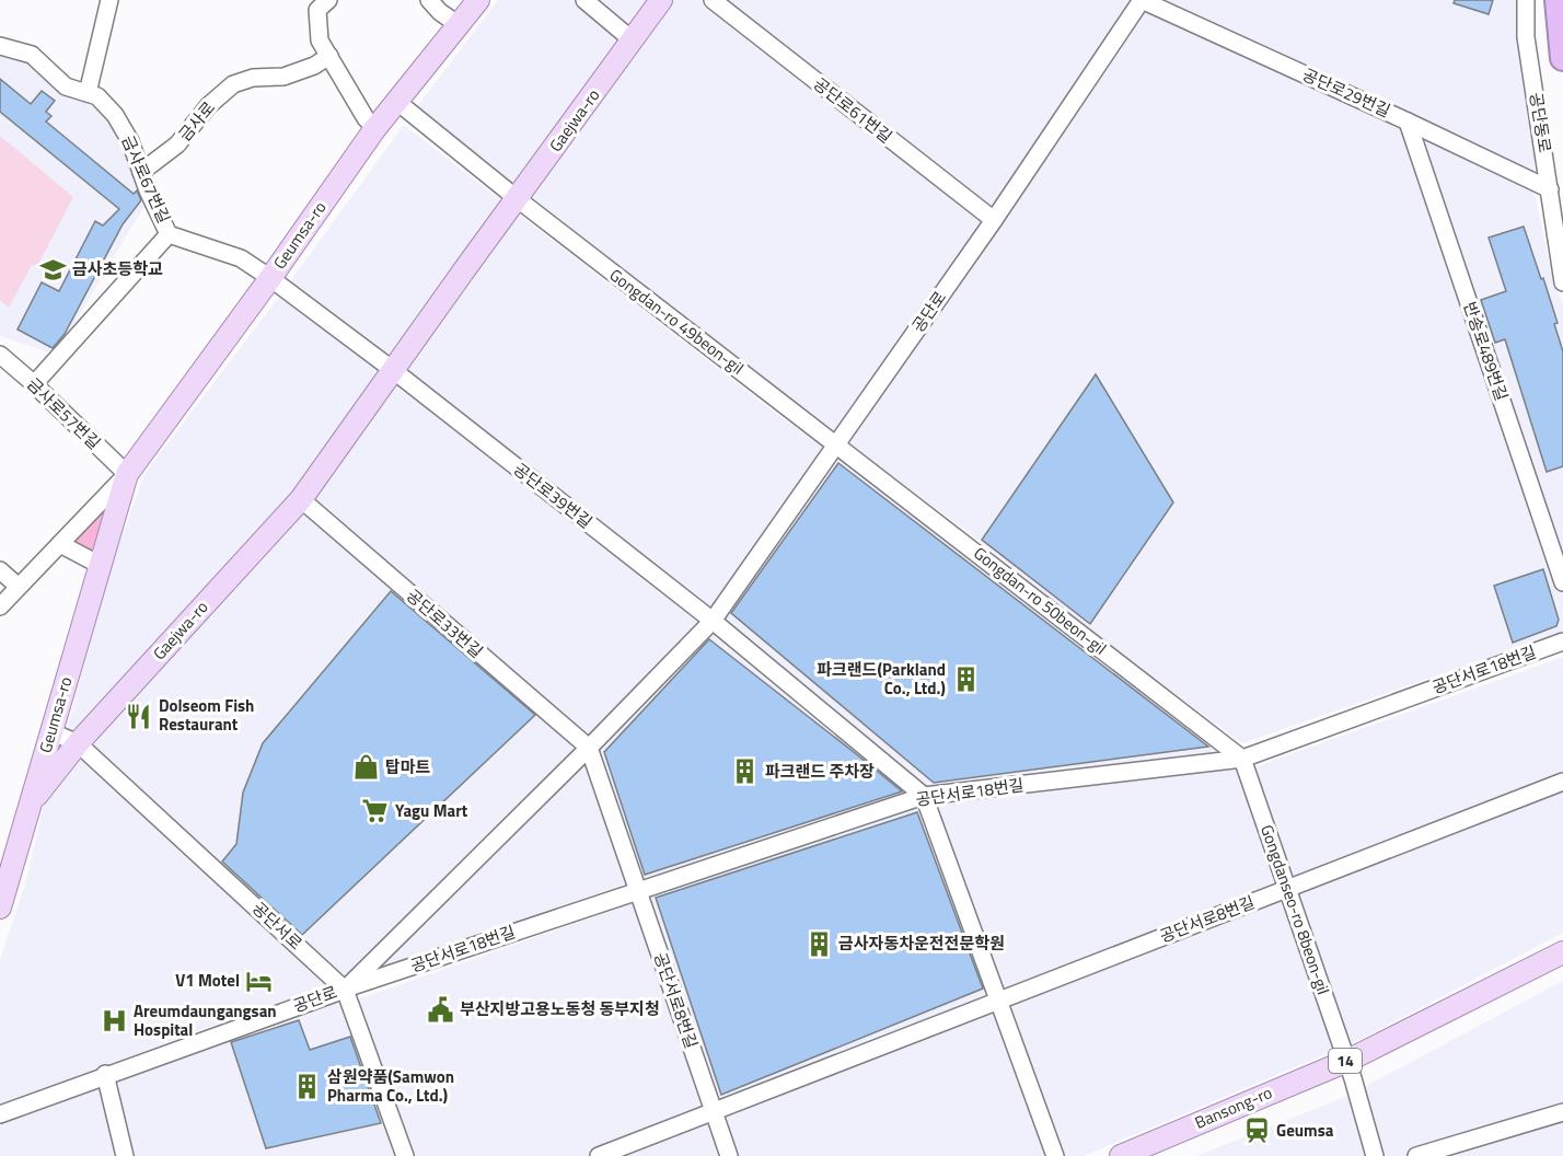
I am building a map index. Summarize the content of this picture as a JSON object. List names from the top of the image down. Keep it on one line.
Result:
{"streets":{"main road":["Gaejwa-ro","Geumsa-ro","14","Bansong-ro"],"street":["공단로29번길","공단로61번길","금사로","공단동로","금사로67번길","공단로","Gongdan-ro 49beon-gil","반송로489번길","금사로57번길","공단로39번길","Gongdan-ro 50beon-gil","공단로33번길","공단서로18번길","Gongdanseo-ro 8beon-gil","공단서로8번길","공단서로"]},"crossings":[["공단로29번길","공단동로"],["공단로29번길","공단로"],["공단로29번길","반송로489번길"],["공단로61번길","공단로"],["Gaejwa-ro","Geumsa-ro"],["Gaejwa-ro","Gongdan-ro 49beon-gil"],["Gaejwa-ro","공단로39번길"],["Gaejwa-ro","공단로33번길"],["Gaejwa-ro","공단서로"],["금사로","금사로67번길"],["금사로67번길","Geumsa-ro"],["Geumsa-ro","금사로57번길"],["Geumsa-ro","공단서로"],["공단로","Gongdan-ro 49beon-gil"],["공단로","공단로39번길"],["공단로","Gongdan-ro 50beon-gil"],["공단로","공단로33번길"],["공단로","공단서로18번길"],["공단로","공단서로"],["Gongdan-ro 49beon-gil","Gongdan-ro 50beon-gil"],["Gongdan-ro 50beon-gil","공단서로18번길"],["Gongdan-ro 50beon-gil","Gongdanseo-ro 8beon-gil"],["공단서로18번길","Gongdanseo-ro 8beon-gil"],["공단서로18번길","공단서로8번길"],["공단서로18번길","공단서로"],["Gongdanseo-ro 8beon-gil","공단서로8번길"],["Gongdanseo-ro 8beon-gil","Bansong-ro"]],"places":{"school or university":["금사초등학교"],"building":["파크랜드(Parkland Co., Ltd.)","파크랜드 주차장","금사자동차운전전문학원","삼원약품(Samwon Pharma Co., Ltd.)"],"restaurant":["Dolseom Fish Restaurant"],"shop":["탑마트"],"supermarket":["Yagu Mart"],"hotel":["V1 Motel"],"public building":["부산지방고용노동청 동부지청"],"hospital":["Areumdaungangsan Hospital"],"station":["Geumsa"]}}
